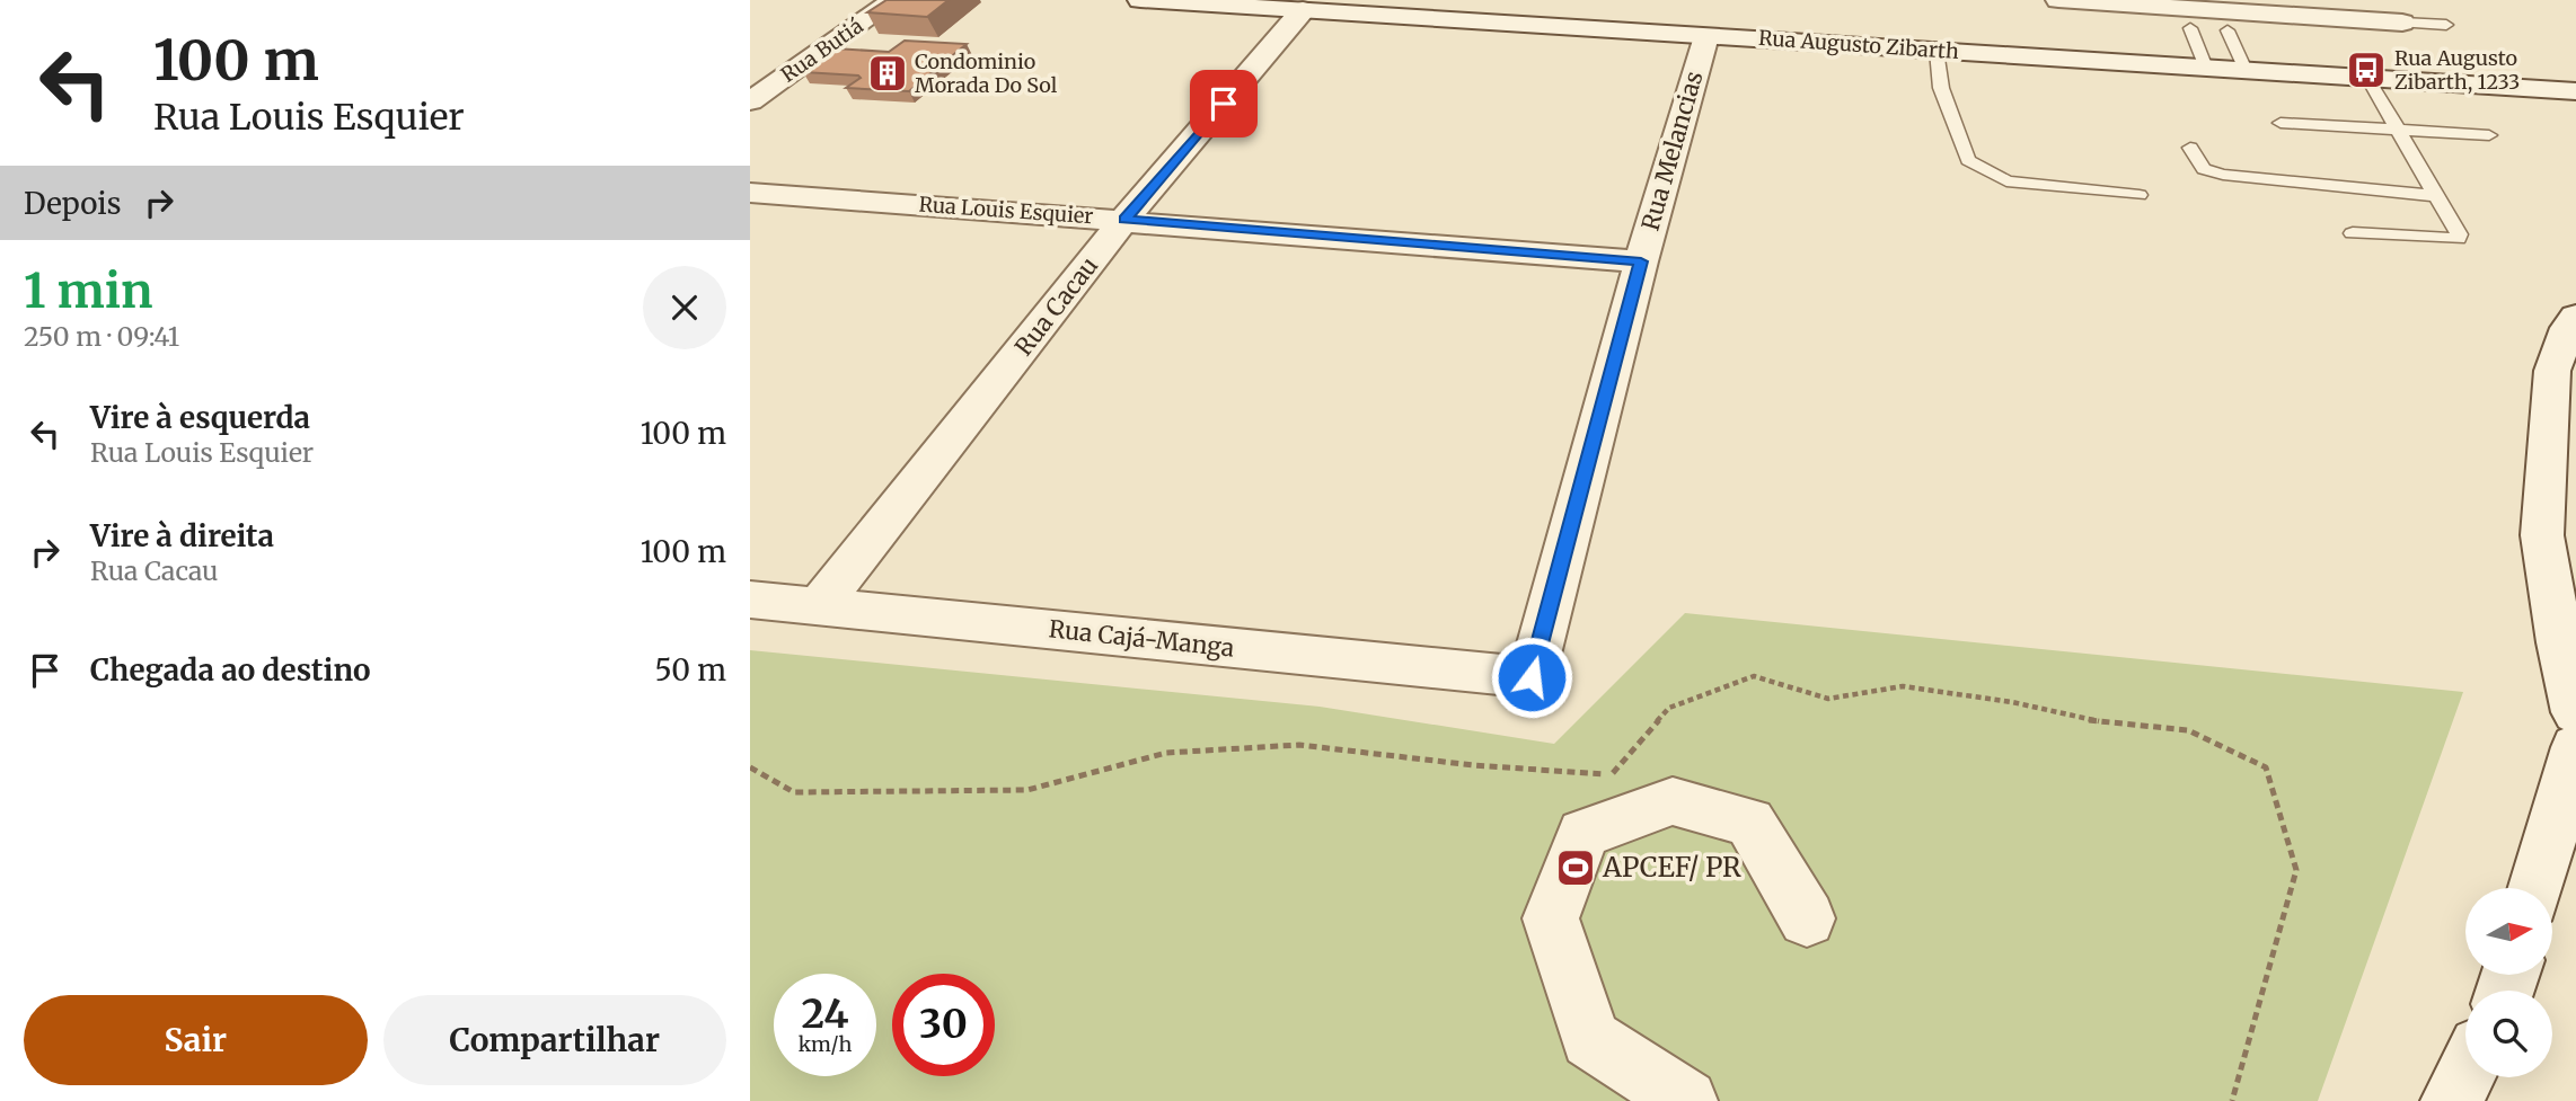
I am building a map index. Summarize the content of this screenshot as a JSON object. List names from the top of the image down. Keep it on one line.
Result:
{"streets":{"street":["Rua Augusto Zibarth","Rua Butiá","Rua Melancias","Rua Louis Esquier","Rua Cacau","Rua Cajá-Manga"]},"crossings":[["Rua Augusto Zibarth","Rua Melancias"],["Rua Augusto Zibarth","Rua Cacau"],["Rua Melancias","Rua Louis Esquier"],["Rua Melancias","Rua Cajá-Manga"],["Rua Louis Esquier","Rua Cacau"],["Rua Cacau","Rua Cajá-Manga"]],"places":{"bus stop":["Rua Augusto Zibarth, 1233"],"building":["Condominio Morada Do Sol"],"sports":["APCEF/ PR"]},"north":"right","page":{"turn":["100 m","Rua Louis Esquier"],"then":"Depois","heading":["1 min","250 m · 09:41"],"list":[{"name":"Vire à esquerda","note":"Rua Louis Esquier","value":"100 m"},{"name":"Vire à direita","note":"Rua Cacau","value":"100 m"},{"name":"Chegada ao destino","value":"50 m"}],"speed":"24 km/h","limit":"30","buttons":["Sair","Compartilhar"]}}
